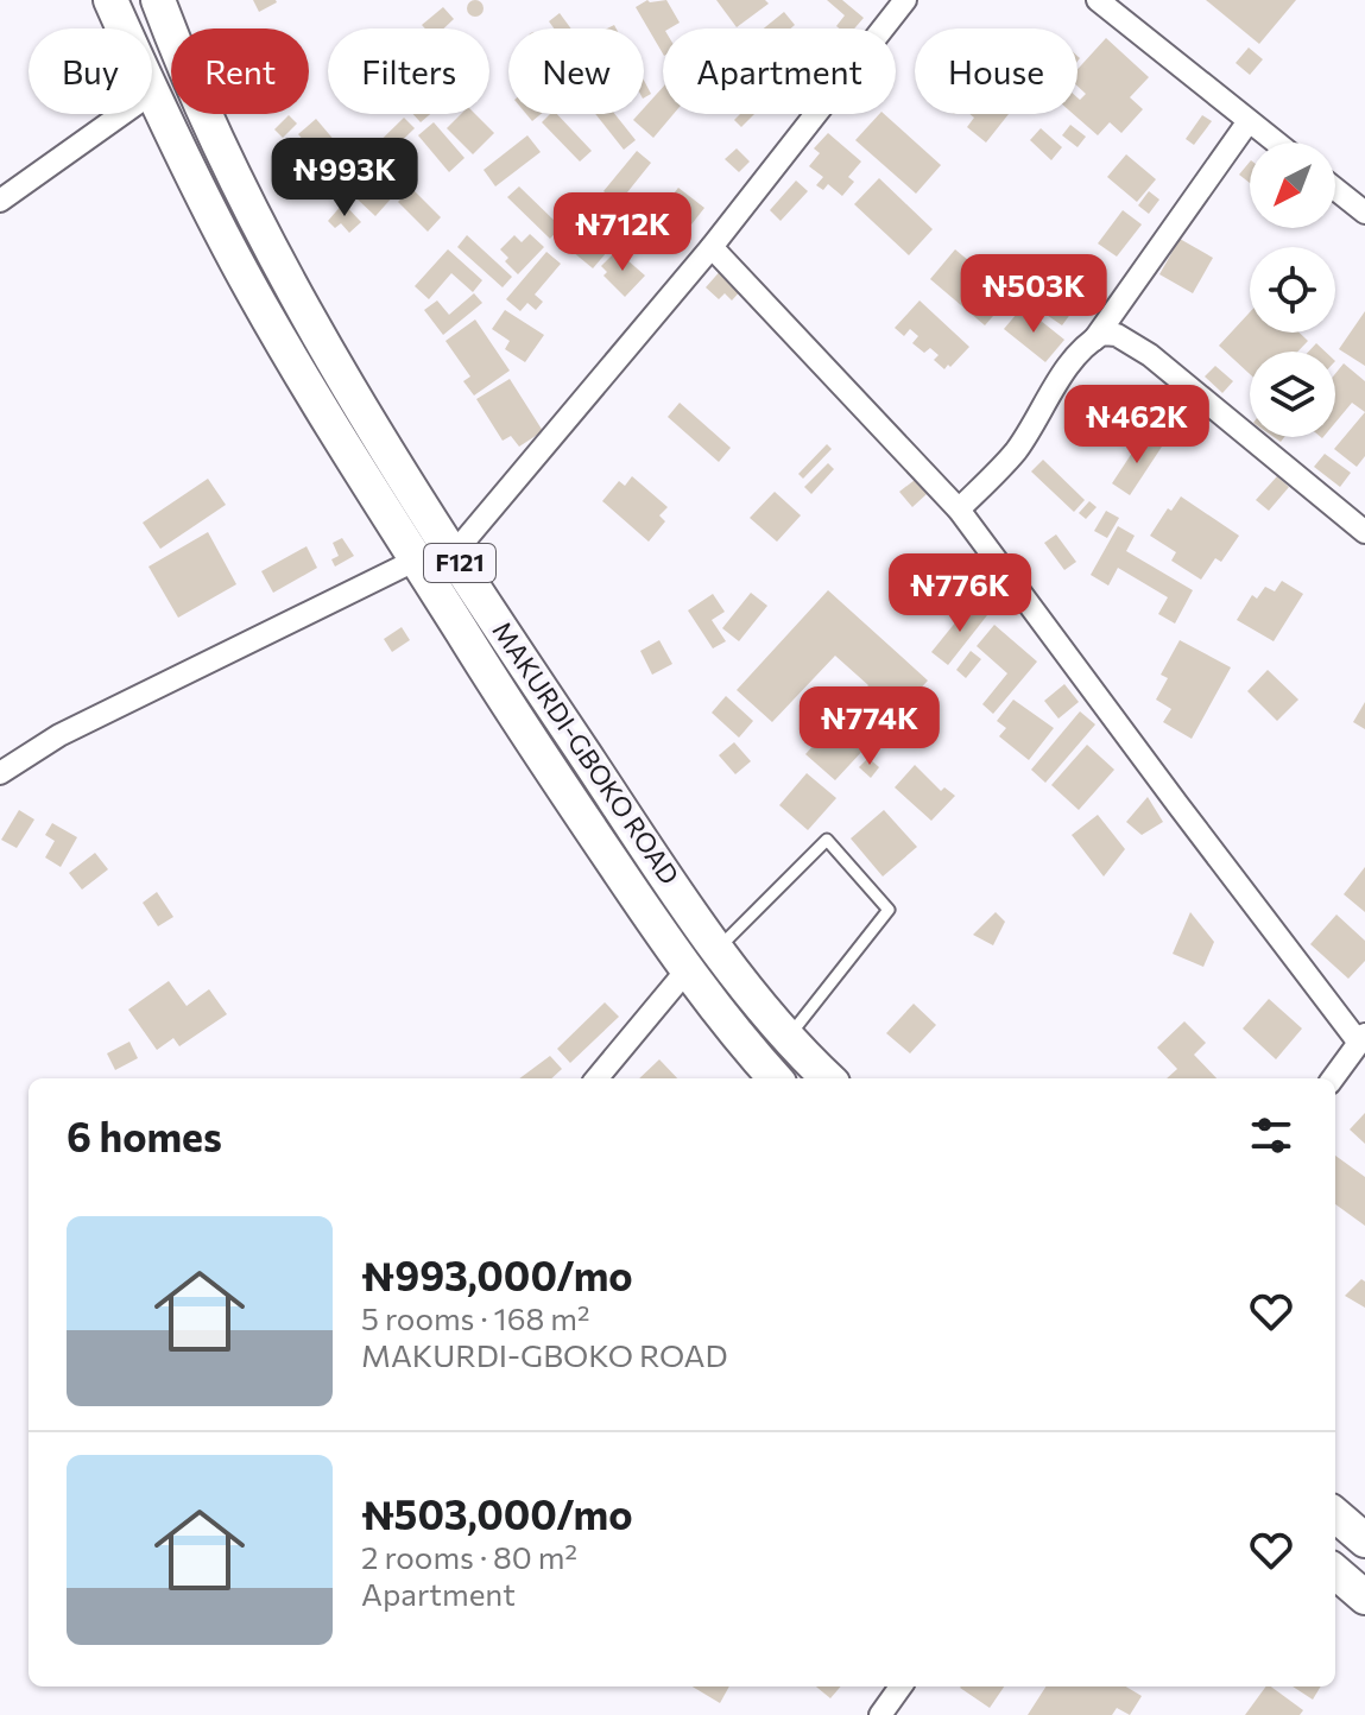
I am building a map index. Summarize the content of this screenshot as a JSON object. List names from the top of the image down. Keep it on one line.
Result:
{"streets":{"main road":["F121","MAKURDI-GBOKO ROAD"]},"north":"bottom left","page":{"chip":["Buy","Rent","Filters","New","Apartment","House"],"price":["₦993K","₦712K","₦503K","₦462K","₦776K","₦774K"],"heading":"6 homes","list":[{"name":"₦993,000/mo","note":"5 rooms · 168 m² · MAKURDI-GBOKO ROAD"},{"name":"₦503,000/mo","note":"2 rooms · 80 m² · Apartment"}]}}
